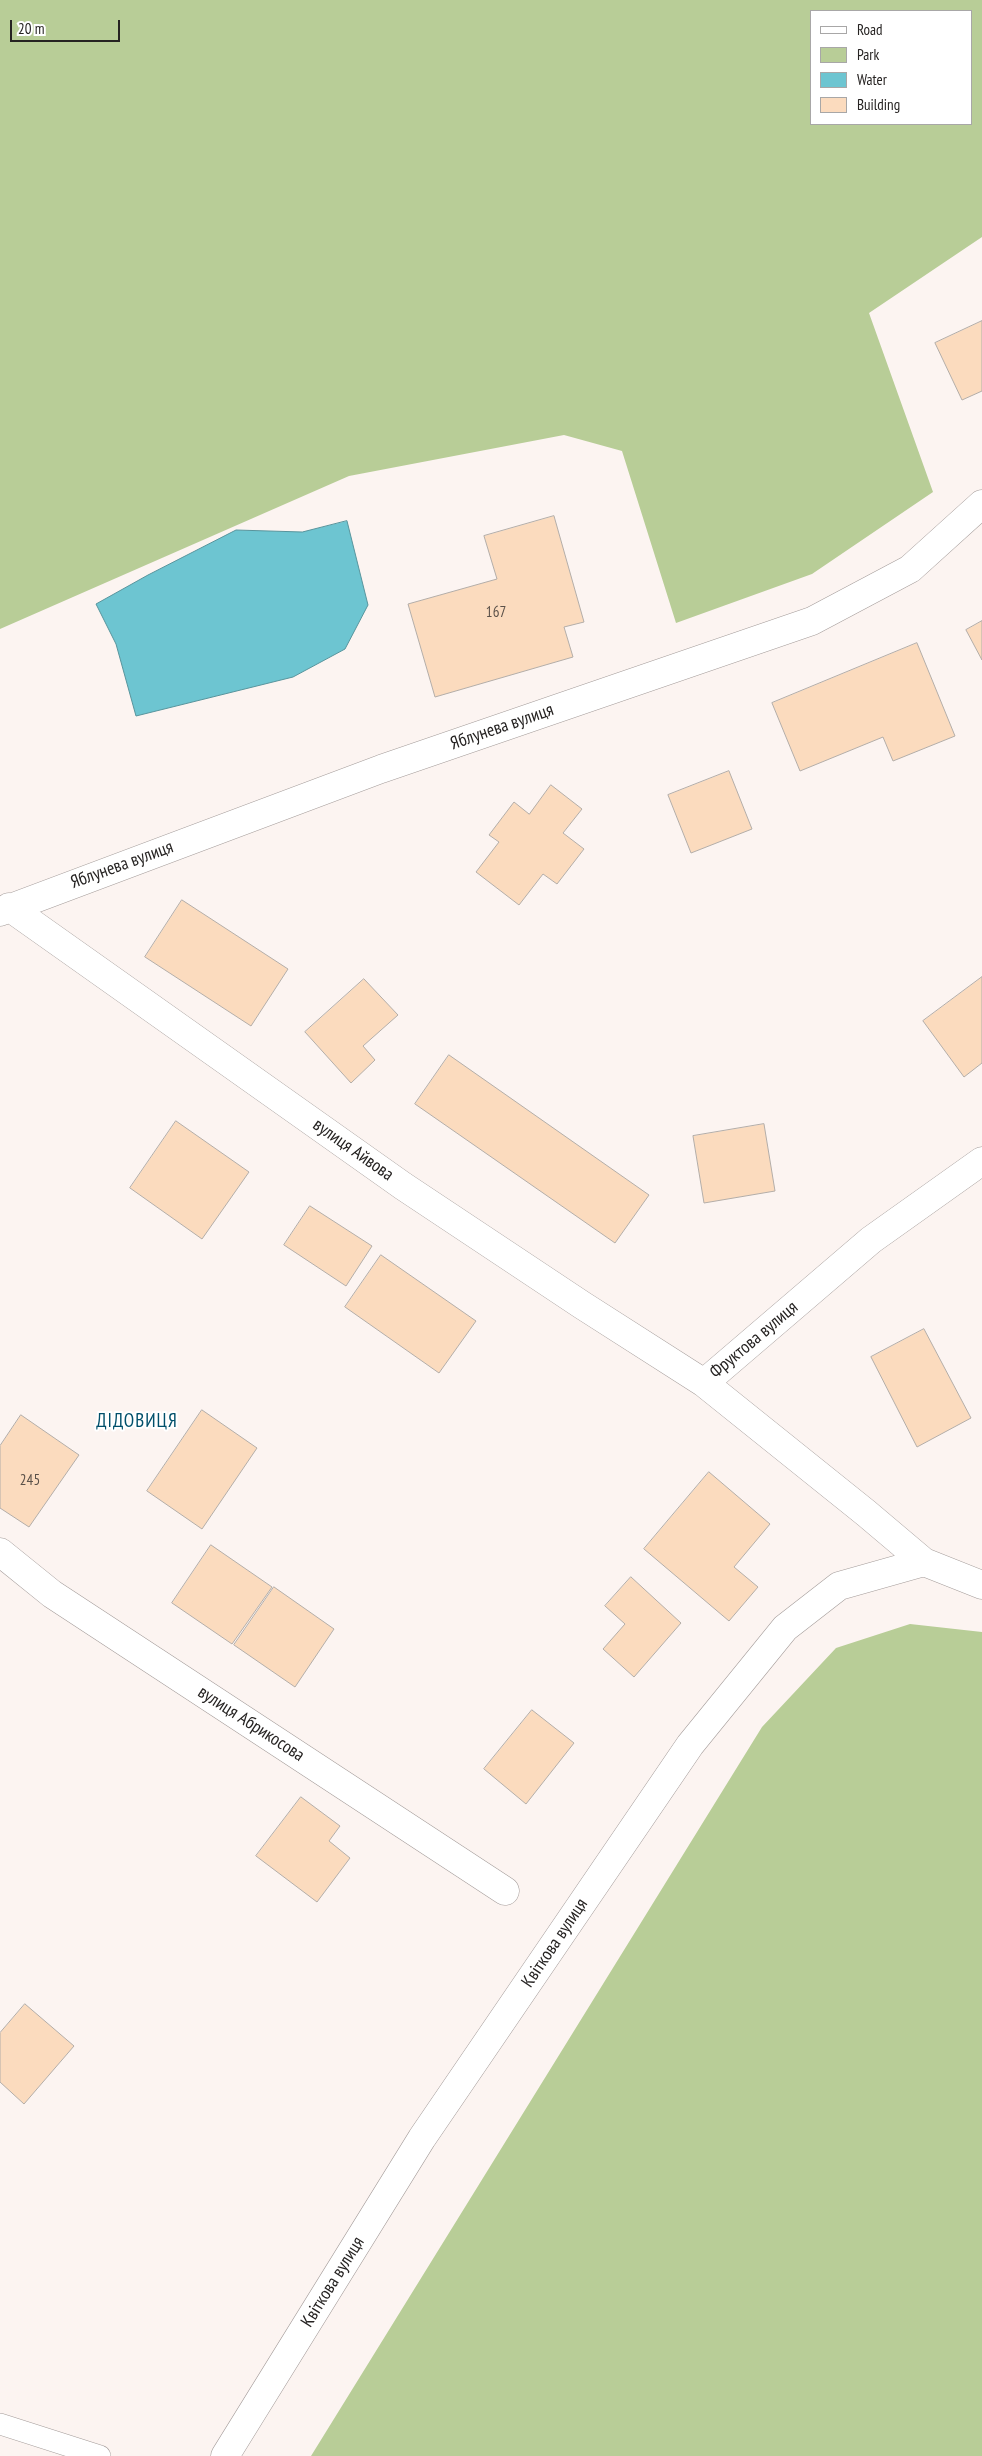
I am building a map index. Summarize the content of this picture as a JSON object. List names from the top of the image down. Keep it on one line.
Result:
{"streets":{"street":["Яблунева вулиця","вулиця Айвова","Фруктова вулиця","вулиця Абрикосова","Квіткова вулиця"]},"crossings":[["Яблунева вулиця","вулиця Айвова"],["вулиця Айвова","Фруктова вулиця"],["Фруктова вулиця","Квіткова вулиця"]],"districts":["ДІДОВИЦЯ"],"house_numbers":["167","245"],"legend":["Road","Park","Water","Building"],"scale_bar":"20 m"}
